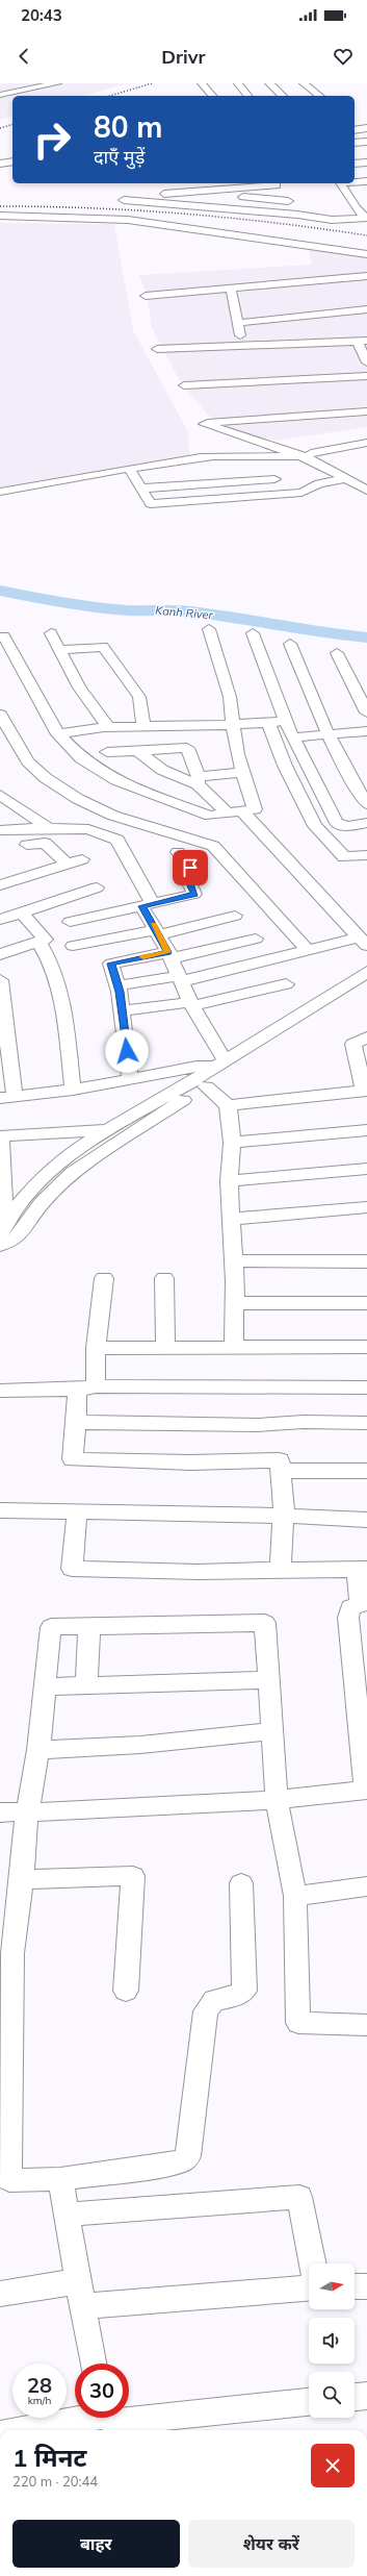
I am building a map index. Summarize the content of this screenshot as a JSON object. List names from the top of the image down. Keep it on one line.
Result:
{"water":["Kanh River"],"north":"right","page":{"status":"20:43","header":"Drivr","turn":["80 m","दाएँ मुड़ें"],"speed":"28 km/h","limit":"30","heading":["1 मिनट","220 m · 20:44"],"buttons":["बाहर","शेयर करें"]}}
